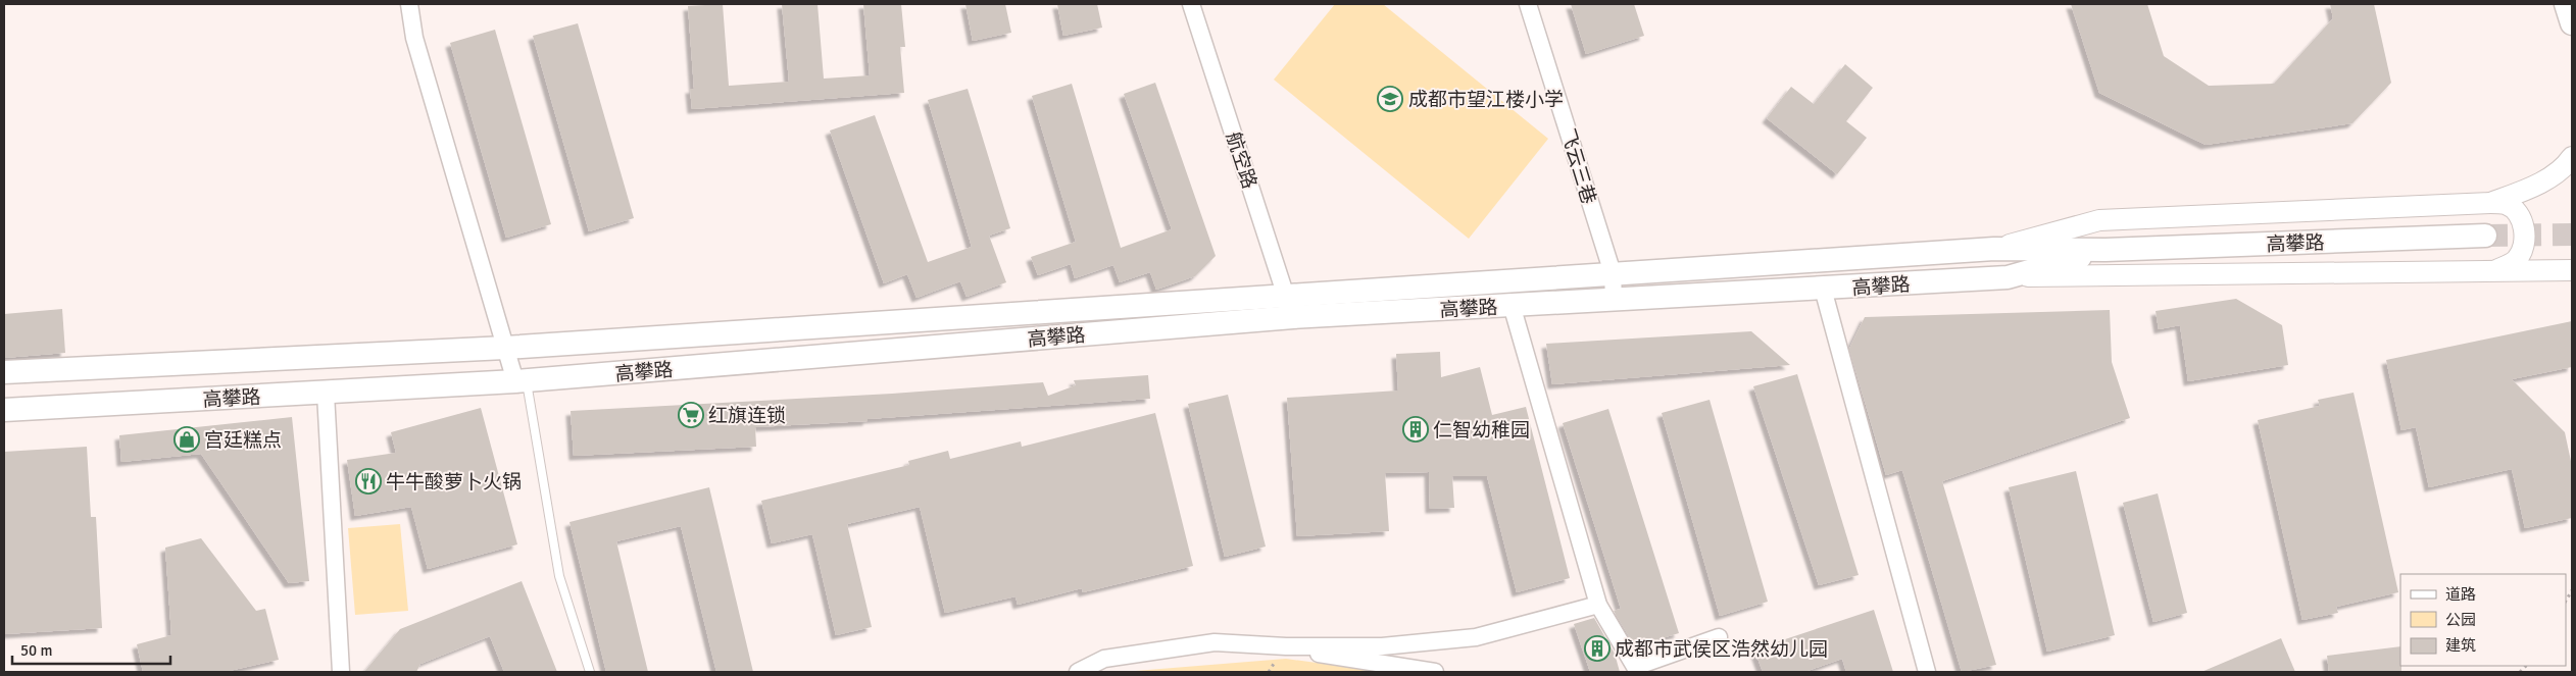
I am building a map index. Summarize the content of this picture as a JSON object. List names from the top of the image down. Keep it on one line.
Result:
{"streets":{"main road":["高攀路"],"street":["航空路","飞云三巷"]},"crossings":[["航空路","高攀路"],["飞云三巷","高攀路"]],"places":{"school or university":["成都市望江楼小学"],"supermarket":["红旗连锁"],"building":["仁智幼稚园","成都市武侯区浩然幼儿园"],"shop":["宫廷糕点"],"restaurant":["牛牛酸萝卜火锅"]},"legend":["道路","公园","建筑"],"scale_bar":"50 m"}
